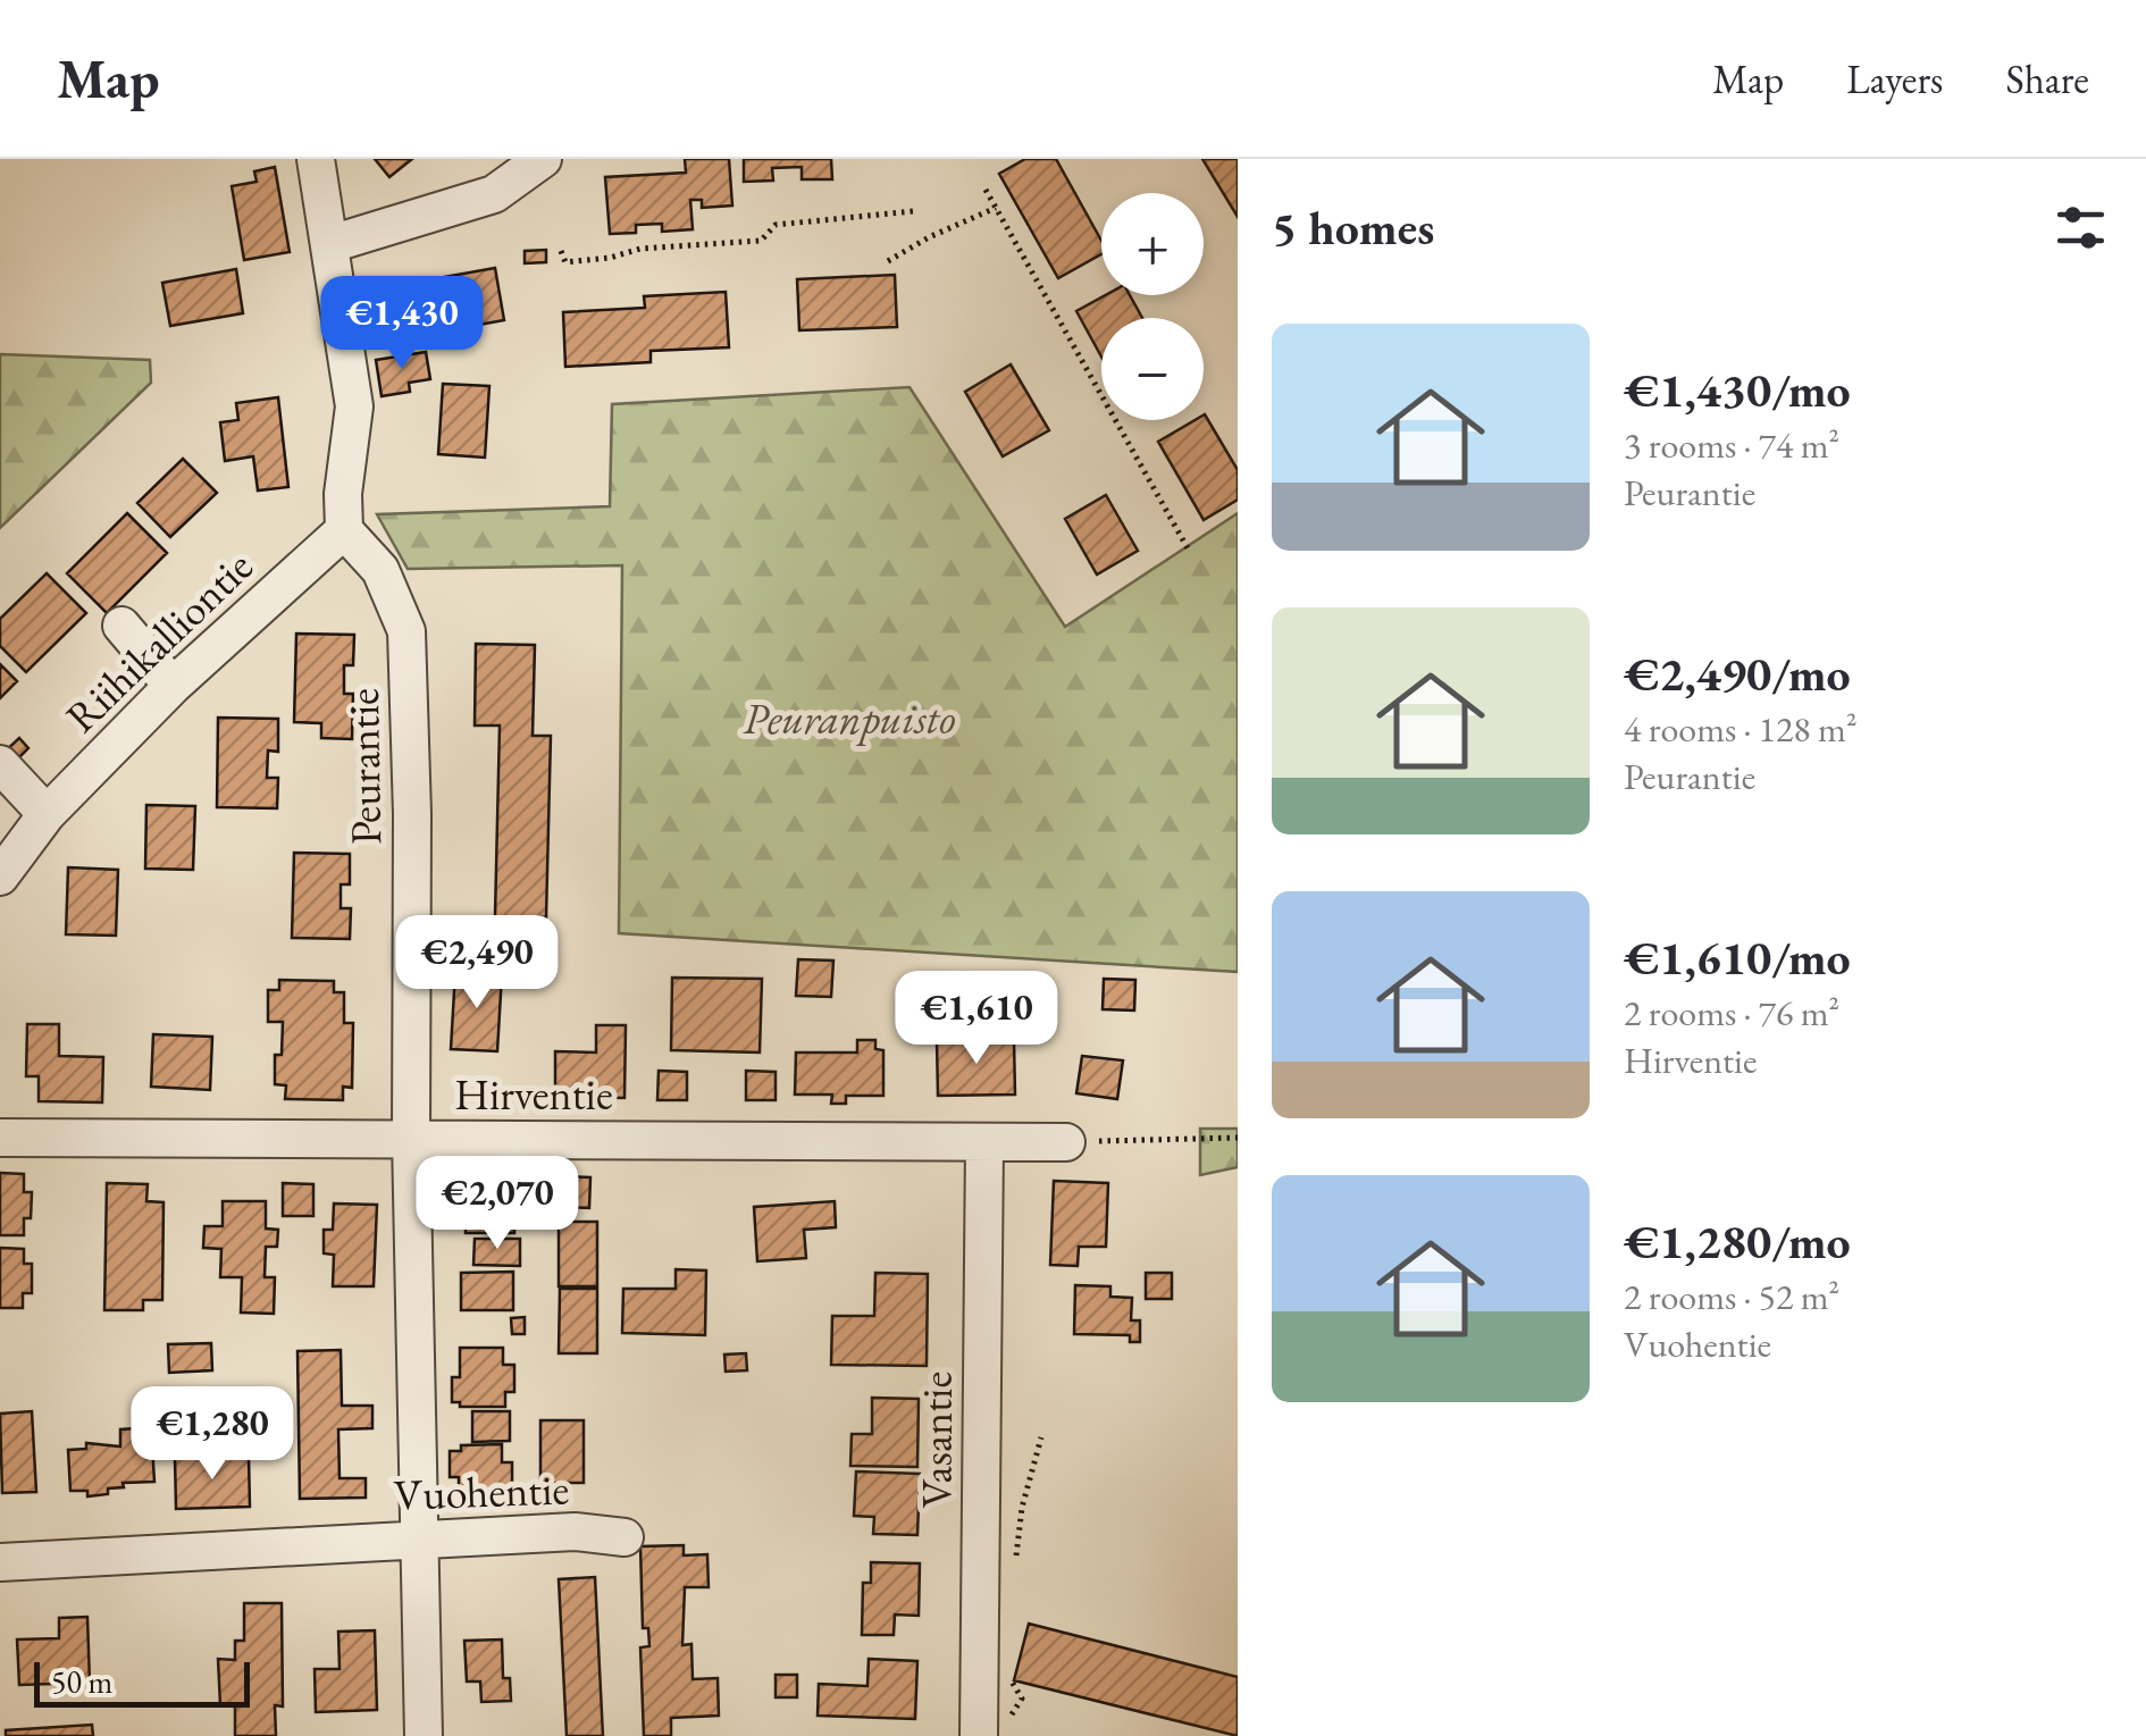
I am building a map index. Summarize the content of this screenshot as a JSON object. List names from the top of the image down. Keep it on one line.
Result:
{"streets":{"street":["Riihikalliontie","Peurantie","Hirventie","Vasantie","Vuohentie"]},"crossings":[["Riihikalliontie","Peurantie"],["Peurantie","Hirventie"],["Peurantie","Vuohentie"],["Hirventie","Vasantie"]],"parks":["Peuranpuisto"],"scale_bar":"50 m","page":{"header":"Map","nav":["Map","Layers","Share"],"heading":"5 homes","map_buttons":["+","−"],"price":["€1,430","€2,490","€1,610","€2,070","€1,280"],"list":[{"name":"€1,430/mo","note":"3 rooms · 74 m² · Peurantie"},{"name":"€2,490/mo","note":"4 rooms · 128 m² · Peurantie"},{"name":"€1,610/mo","note":"2 rooms · 76 m² · Hirventie"},{"name":"€1,280/mo","note":"2 rooms · 52 m² · Vuohentie"}],"scale":"50 m"}}
